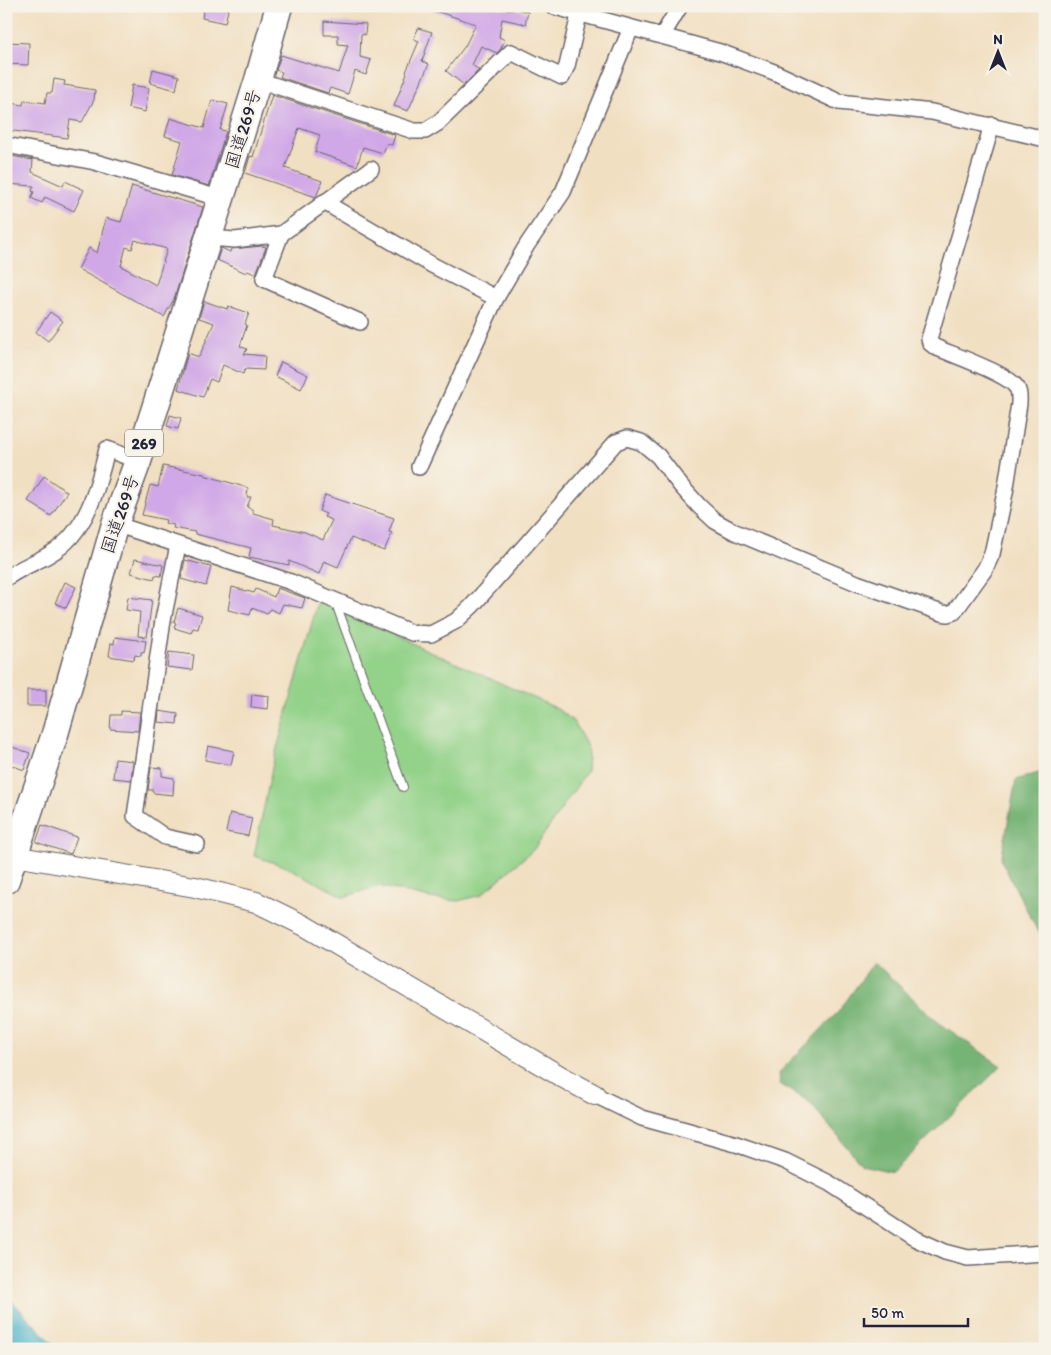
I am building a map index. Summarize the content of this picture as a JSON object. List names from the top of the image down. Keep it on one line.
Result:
{"streets":{"highway":["国道269号","269"]},"scale_bar":"50 m","north":"top"}
